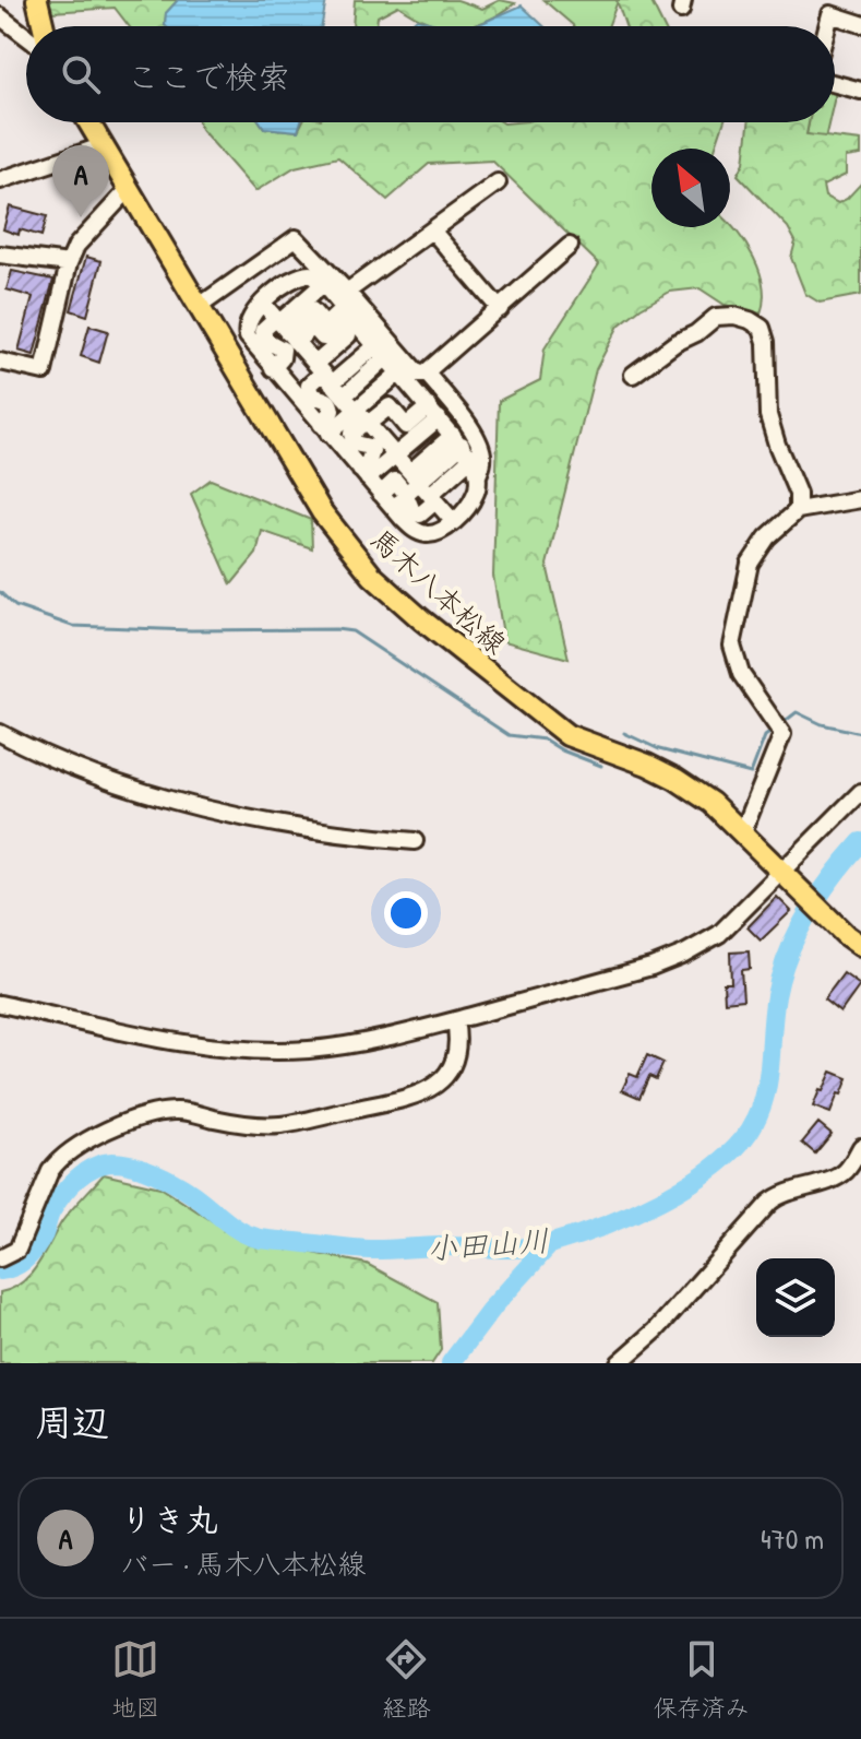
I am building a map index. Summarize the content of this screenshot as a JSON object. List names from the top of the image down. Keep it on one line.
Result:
{"streets":{"main road":["馬木八本松線"]},"water":["小田山川"],"north":"top left","page":{"search":"ここで検索","pins":"A","heading":"周辺","list":[{"mark":"A","name":"りき丸","note":"バー · 馬木八本松線","value":"470 m"}],"nav":["地図","経路","保存済み"]}}
